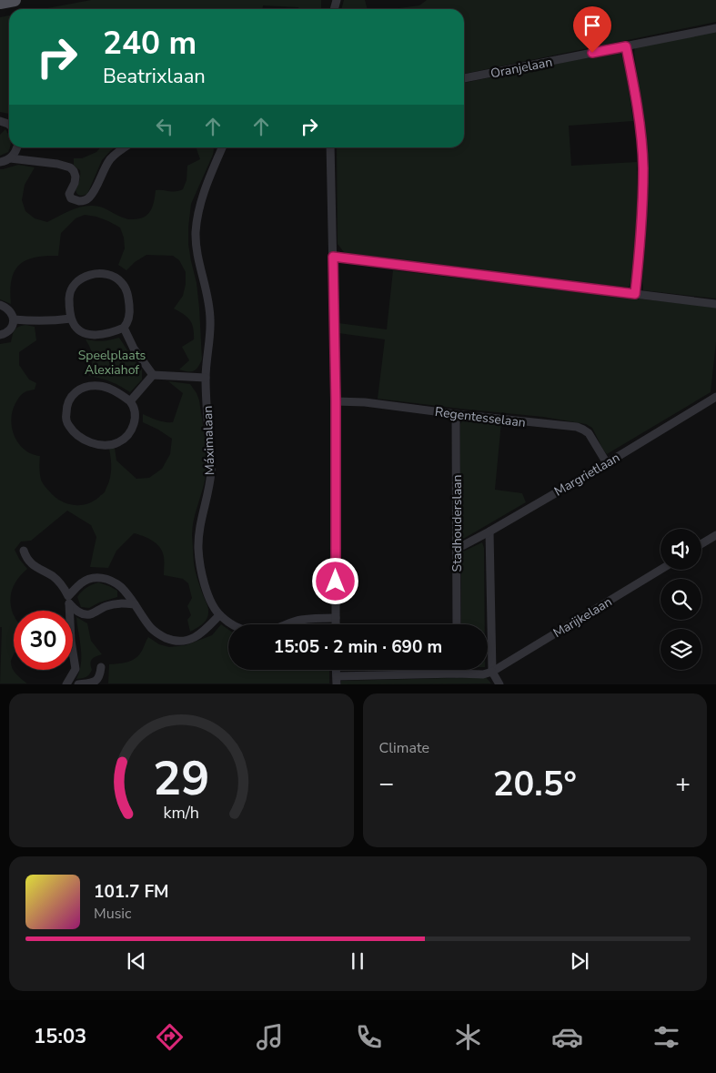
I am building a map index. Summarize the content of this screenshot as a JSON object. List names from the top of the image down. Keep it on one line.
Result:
{"streets":{"street":["Oranjelaan","Regentesselaan","Máximalaan","Margrietlaan","Stadhouderslaan","Marijkelaan"]},"crossings":[["Regentesselaan","Margrietlaan"],["Regentesselaan","Stadhouderslaan"],["Margrietlaan","Stadhouderslaan"]],"parks":["Speelplaats Alexiahof"],"page":{"turn":["240 m","Beatrixlaan"],"limit":"30","trip":"15:05 · 2 min · 690 m","tile":"Climate","heat":["−","20.5°","+"],"song":["101.7 FM","Music"],"tabs":"15:03","gauge":["29","km/h"]}}
